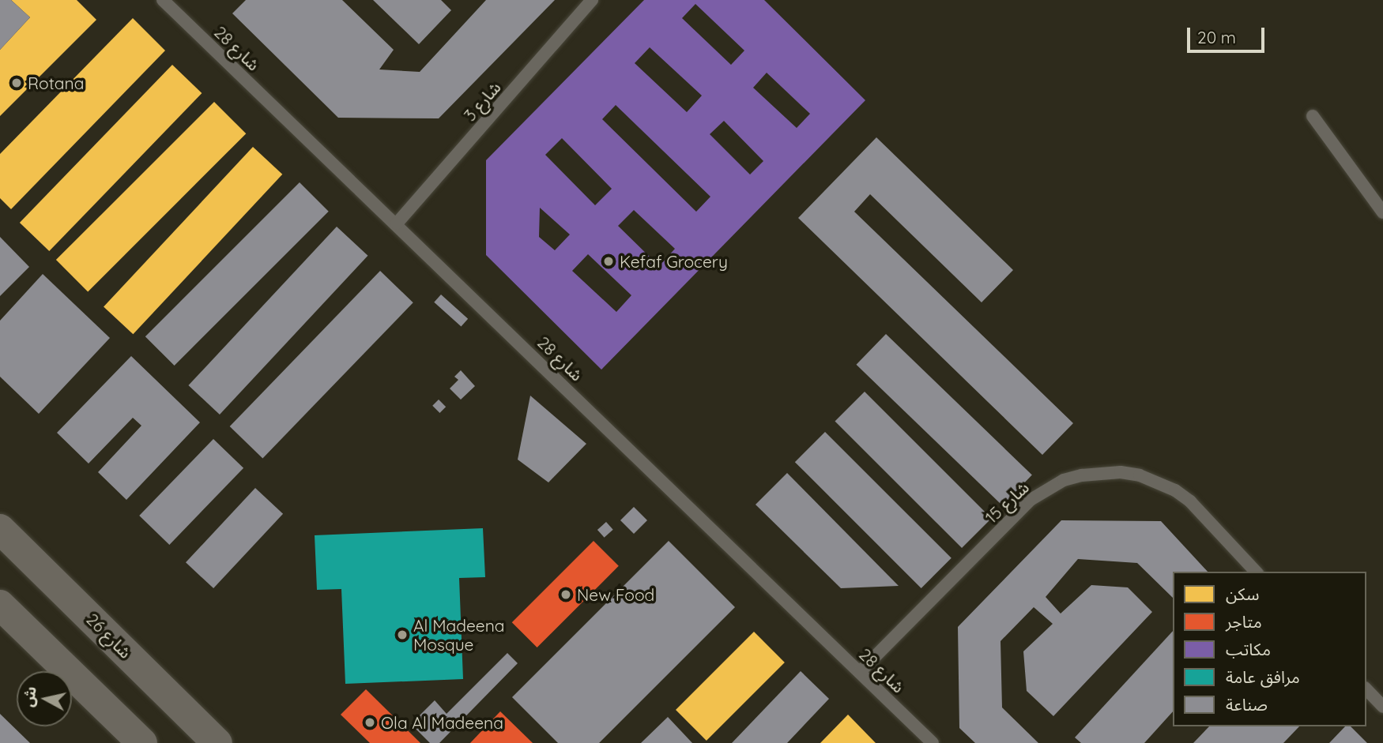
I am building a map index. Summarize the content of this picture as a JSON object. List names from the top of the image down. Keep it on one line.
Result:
{"streets":{"street":["شارع 26"],"lane":["شارع 28","شارع 3","شارع 15"]},"crossings":[["شارع 28","شارع 3"],["شارع 28","شارع 15"]],"places":["Rotana","Kefaf Grocery","New Food","Al Madeena Mosque","Ola Al Madeena"],"legend":["سكن","متاجر","مكاتب","مرافق عامة","صناعة"],"scale_bar":"20 m","north":"left"}
